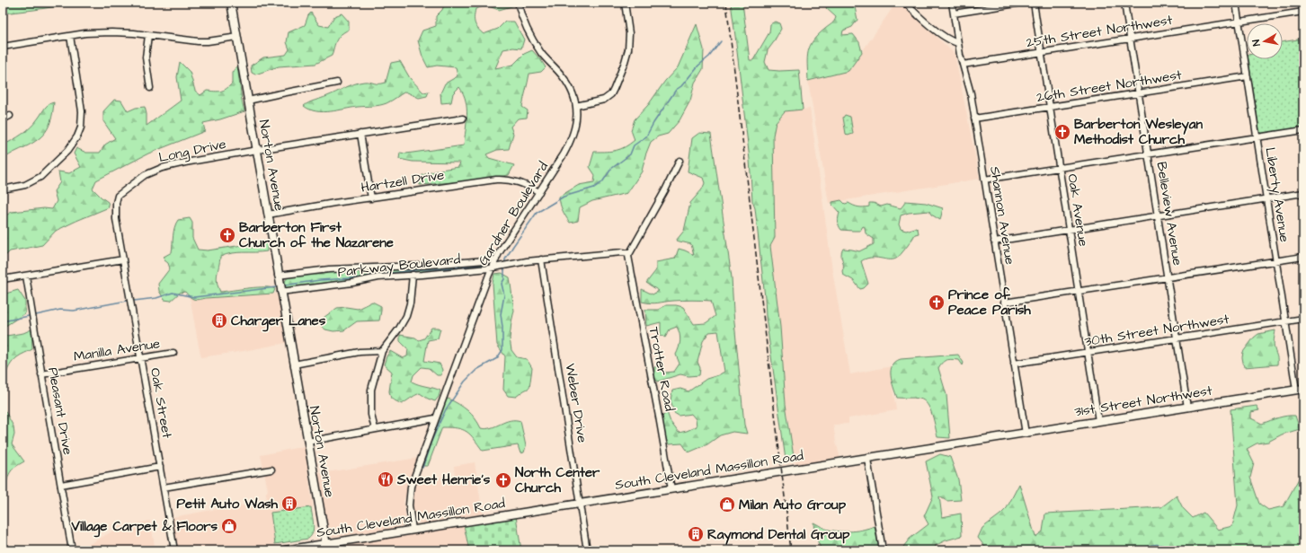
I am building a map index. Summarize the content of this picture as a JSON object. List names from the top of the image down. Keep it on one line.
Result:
{"streets":{"main road":["Norton Avenue","31st Street Northwest","South Cleveland Massillon Road"],"street":["25th Street Northwest","26th Street Northwest","Long Drive","Hartzell Drive","Liberty Avenue","Oak Avenue","Gardner Boulevard","Belleview Avenue","Shannon Avenue","Parkway Boulevard","30th Street Northwest","Manilla Avenue","Trotter Road","Oak Street","Weber Drive","Pleasant Drive"]},"crossings":[["25th Street Northwest","Liberty Avenue"],["25th Street Northwest","Oak Avenue"],["25th Street Northwest","Belleview Avenue"],["25th Street Northwest","Shannon Avenue"],["26th Street Northwest","Liberty Avenue"],["26th Street Northwest","Oak Avenue"],["26th Street Northwest","Belleview Avenue"],["26th Street Northwest","Shannon Avenue"],["Long Drive","Norton Avenue"],["Long Drive","Oak Street"],["Norton Avenue","Hartzell Drive"],["Norton Avenue","Parkway Boulevard"],["Norton Avenue","South Cleveland Massillon Road"],["Hartzell Drive","Gardner Boulevard"],["Liberty Avenue","30th Street Northwest"],["Liberty Avenue","31st Street Northwest"],["Oak Avenue","30th Street Northwest"],["Oak Avenue","31st Street Northwest"],["Gardner Boulevard","Parkway Boulevard"],["Gardner Boulevard","South Cleveland Massillon Road"],["Belleview Avenue","30th Street Northwest"],["Belleview Avenue","31st Street Northwest"],["Shannon Avenue","30th Street Northwest"],["Shannon Avenue","31st Street Northwest"],["Parkway Boulevard","Trotter Road"],["Parkway Boulevard","Weber Drive"],["Manilla Avenue","Oak Street"],["Manilla Avenue","Pleasant Drive"],["Trotter Road","South Cleveland Massillon Road"],["31st Street Northwest","South Cleveland Massillon Road"],["Weber Drive","South Cleveland Massillon Road"]],"places":{"church":["Barberton Wesleyan Methodist Church","Barberton First Church of the Nazarene","Prince of Peace Parish","North Center Church"],"building":["Charger Lanes","Petit Auto Wash","Raymond Dental Group"],"restaurant":["Sweet Henrie's"],"shop":["Milan Auto Group","Village Carpet & Floors"]},"north":"left"}
